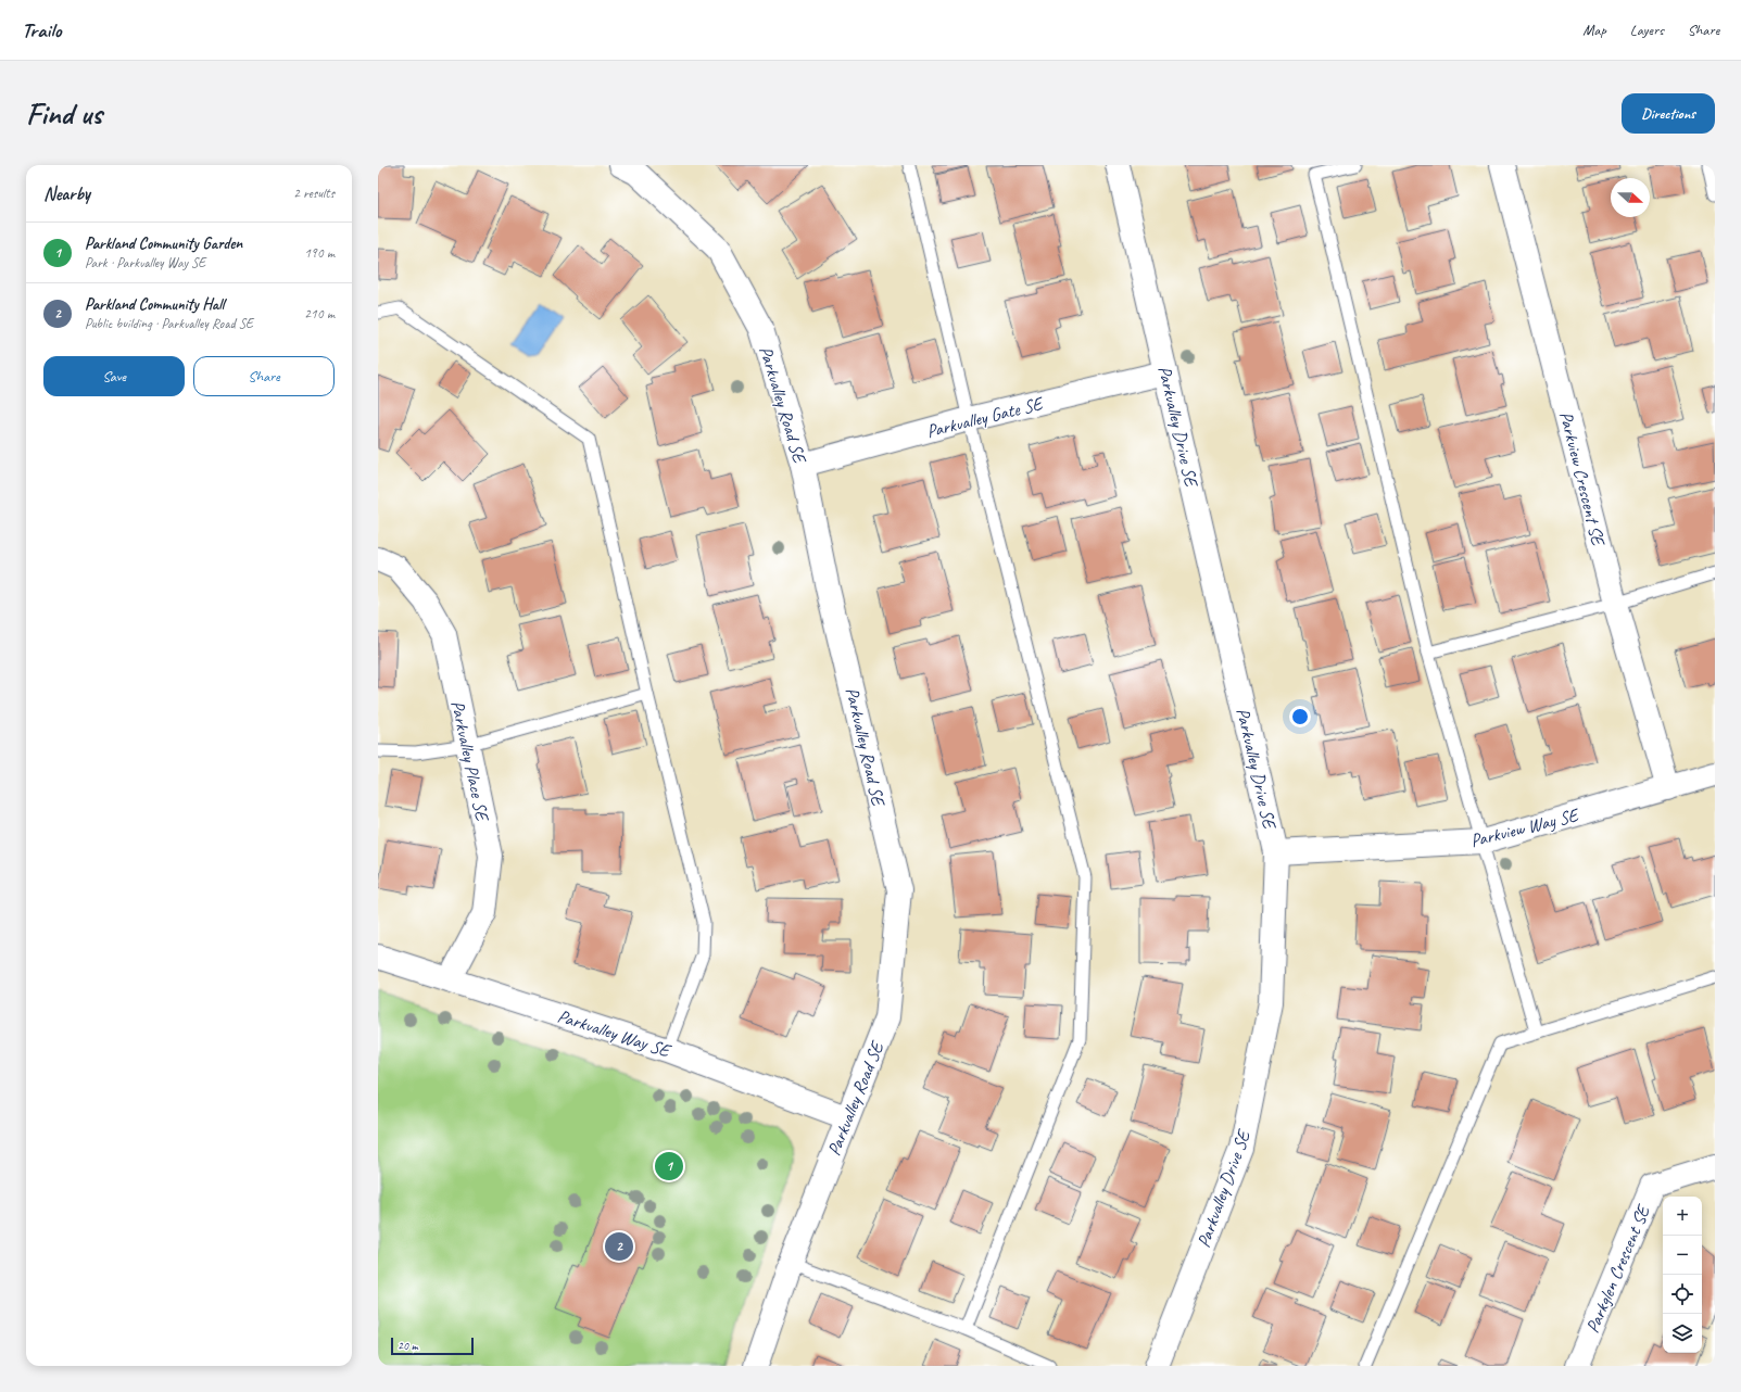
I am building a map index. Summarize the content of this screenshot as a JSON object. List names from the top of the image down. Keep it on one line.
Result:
{"streets":{"street":["Parkvalley Road SE","Parkvalley Gate SE","Parkvalley Drive SE","Parkview Crescent SE","Parkvalley Place SE","Parkview Way SE","Parkvalley Way SE","Parkglen Crescent SE"]},"crossings":[["Parkvalley Road SE","Parkvalley Gate SE"],["Parkvalley Road SE","Parkvalley Way SE"],["Parkvalley Gate SE","Parkvalley Drive SE"],["Parkvalley Drive SE","Parkview Way SE"],["Parkview Crescent SE","Parkview Way SE"],["Parkvalley Place SE","Parkvalley Way SE"]],"scale_bar":"20 m","north":"right","page":{"header":"Trailo","nav":["Map","Layers","Share"],"buttons":["Directions",["Save","Share"]],"title":"Find us","heading":["Nearby","2 results"],"list":[{"mark":"1","name":"Parkland Community Garden","note":"Park · Parkvalley Way SE","value":"190 m"},{"mark":"2","name":"Parkland Community Hall","note":"Public building · Parkvalley Road SE","value":"210 m"}],"pins":["1","2"],"map_buttons":["+","−"],"scale":"20 m"}}
